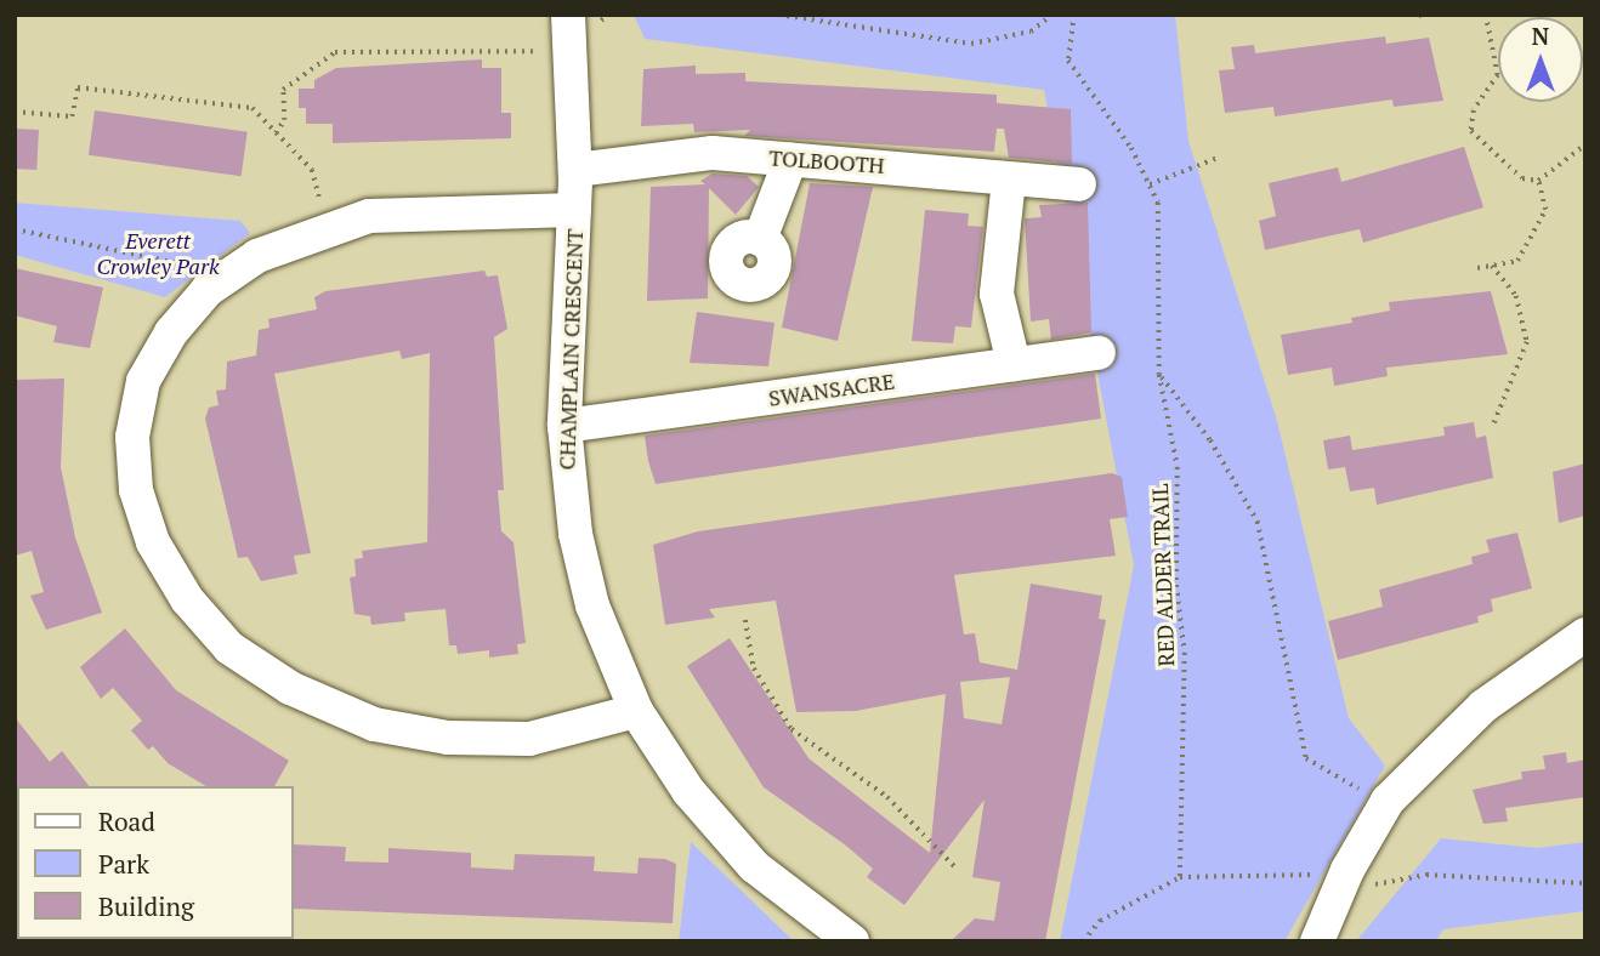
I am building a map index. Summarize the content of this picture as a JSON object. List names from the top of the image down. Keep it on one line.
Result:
{"streets":{"street":["TOLBOOTH","CHAMPLAIN CRESCENT","SWANSACRE"],"path":["RED ALDER TRAIL"]},"crossings":[["TOLBOOTH","CHAMPLAIN CRESCENT"],["CHAMPLAIN CRESCENT","SWANSACRE"]],"parks":["Everett Crowley Park"],"legend":["Road","Park","Building"],"north":"top"}
